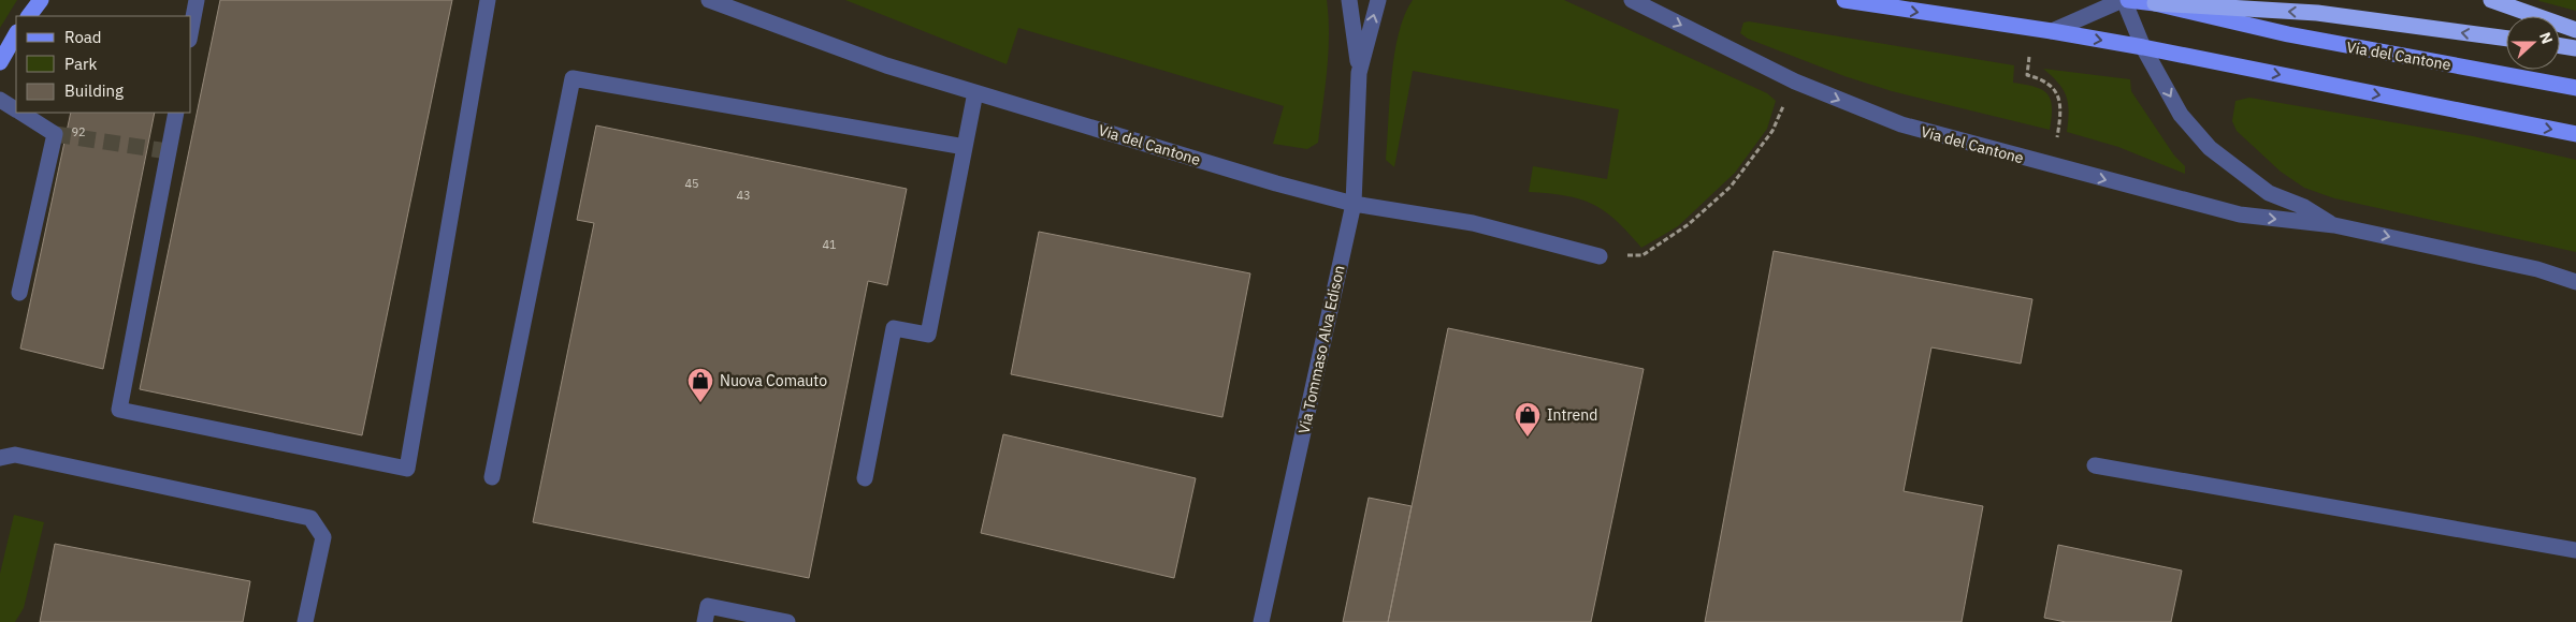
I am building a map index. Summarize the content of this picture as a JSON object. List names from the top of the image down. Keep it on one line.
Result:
{"streets":{"main road":["Via del Cantone"],"street":["Via Tommaso Alva Edison"]},"crossings":[["Via del Cantone","Via Tommaso Alva Edison"]],"one_way":["Via del Cantone"],"places":{"shop":["Nuova Comauto","Intrend"]},"house_numbers":["92","45","43","41"],"legend":["Road","Park","Building"],"north":"right"}
